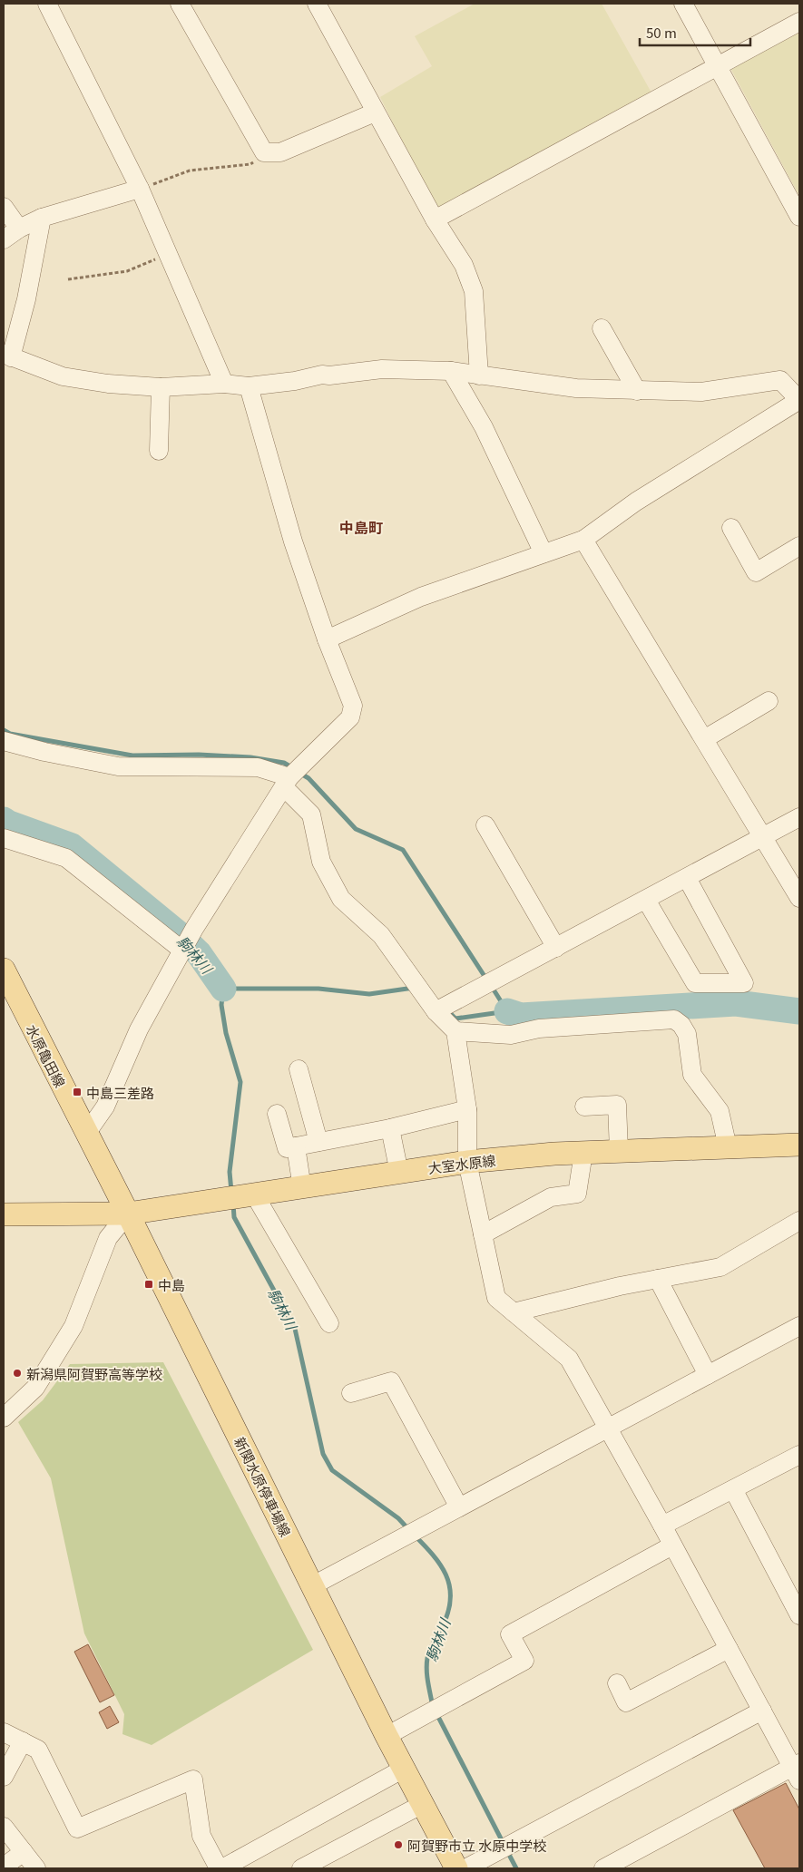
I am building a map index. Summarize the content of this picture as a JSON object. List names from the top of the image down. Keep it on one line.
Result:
{"streets":{"main road":["水原亀田線","大室水原線","新関水原停車場線"]},"crossings":[["水原亀田線","大室水原線"],["水原亀田線","新関水原停車場線"],["大室水原線","新関水原停車場線"]],"districts":["中島町"],"water":["駒林川"],"places":{"transit":["中島三差路","中島"],"other":["新潟県阿賀野高等学校","阿賀野市立 水原中学校"]},"scale_bar":"50 m"}
